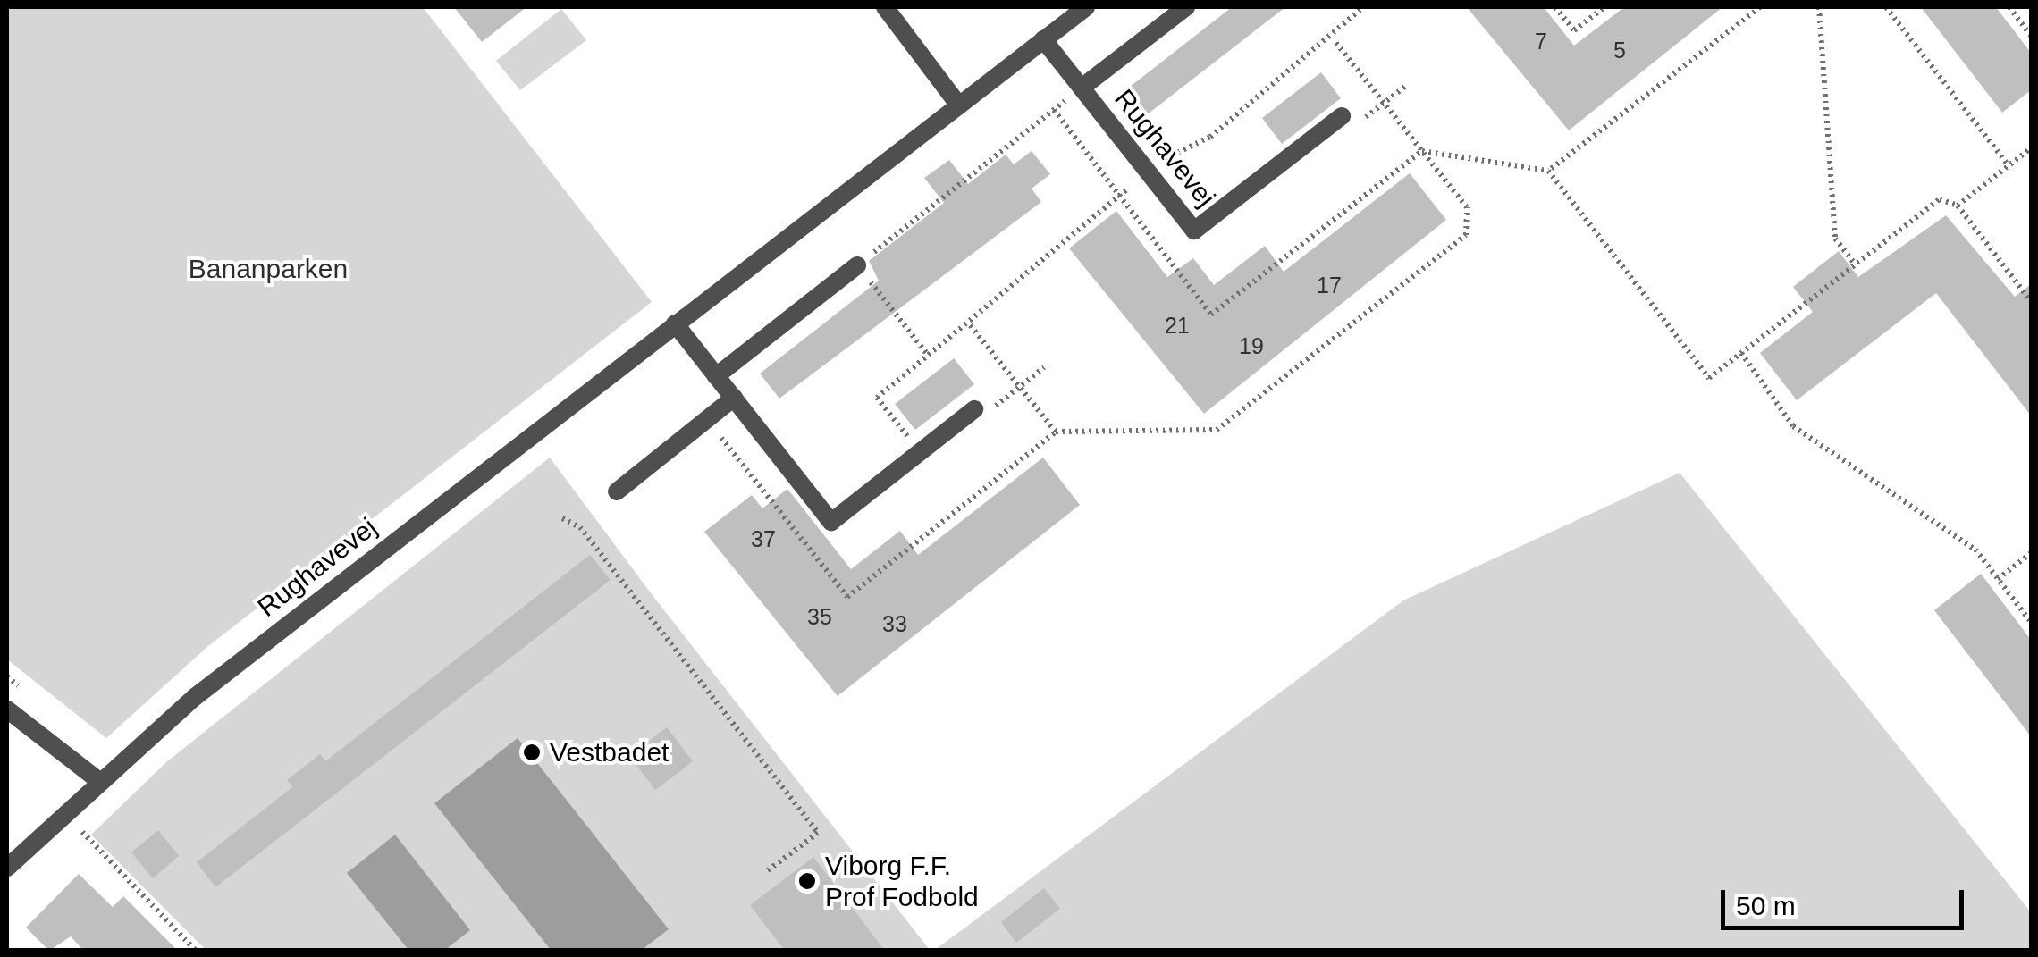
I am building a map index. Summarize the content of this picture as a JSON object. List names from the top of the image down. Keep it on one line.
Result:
{"streets":{"street":["Rughavevej"]},"parks":["Bananparken"],"places":["Vestbadet","Viborg F.F. Prof Fodbold"],"house_numbers":["7","5","17","21","19","37","35","33"],"scale_bar":"50 m"}
